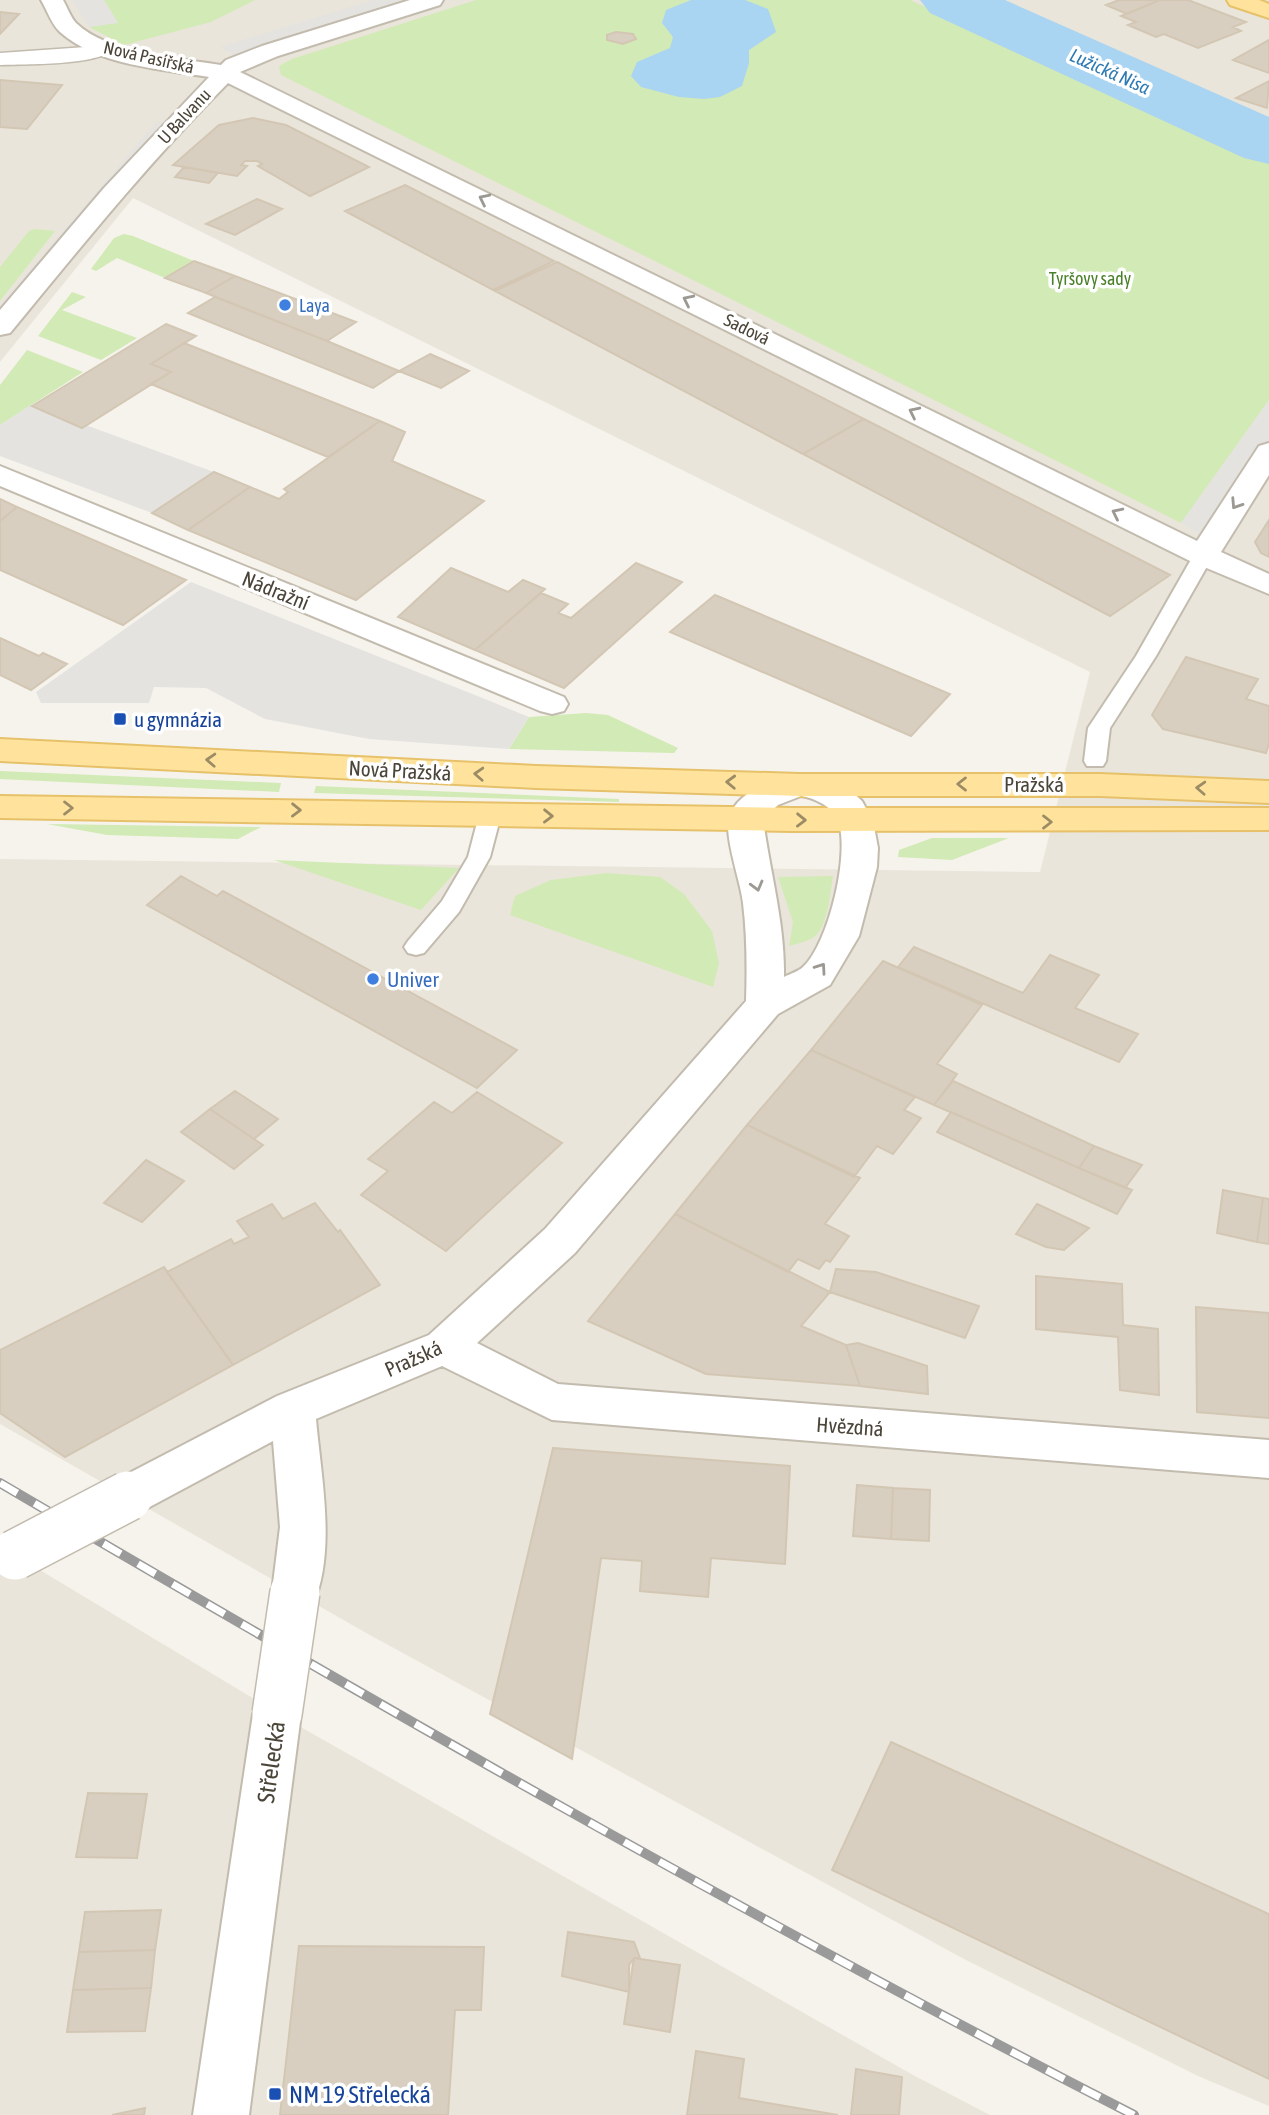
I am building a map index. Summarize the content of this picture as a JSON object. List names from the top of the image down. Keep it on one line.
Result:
{"streets":{"main road":["Nová Pražská","Pražská"],"street":["Nová Pasířská","U Balvanu","Sadová","Nádražní","Hvězdná","Střelecká"]},"crossings":[["Nová Pasířská","U Balvanu"],["Nová Pasířská","Sadová"],["U Balvanu","Sadová"],["Nová Pražská","Pražská"],["Pražská","Hvězdná"],["Pražská","Střelecká"]],"one_way":["Sadová"],"water":["Lužická Nisa"],"parks":["Tyršovy sady"],"places":{"other":["Laya","Univer"],"transit":["u gymnázia","NM 19 Střelecká"]}}
